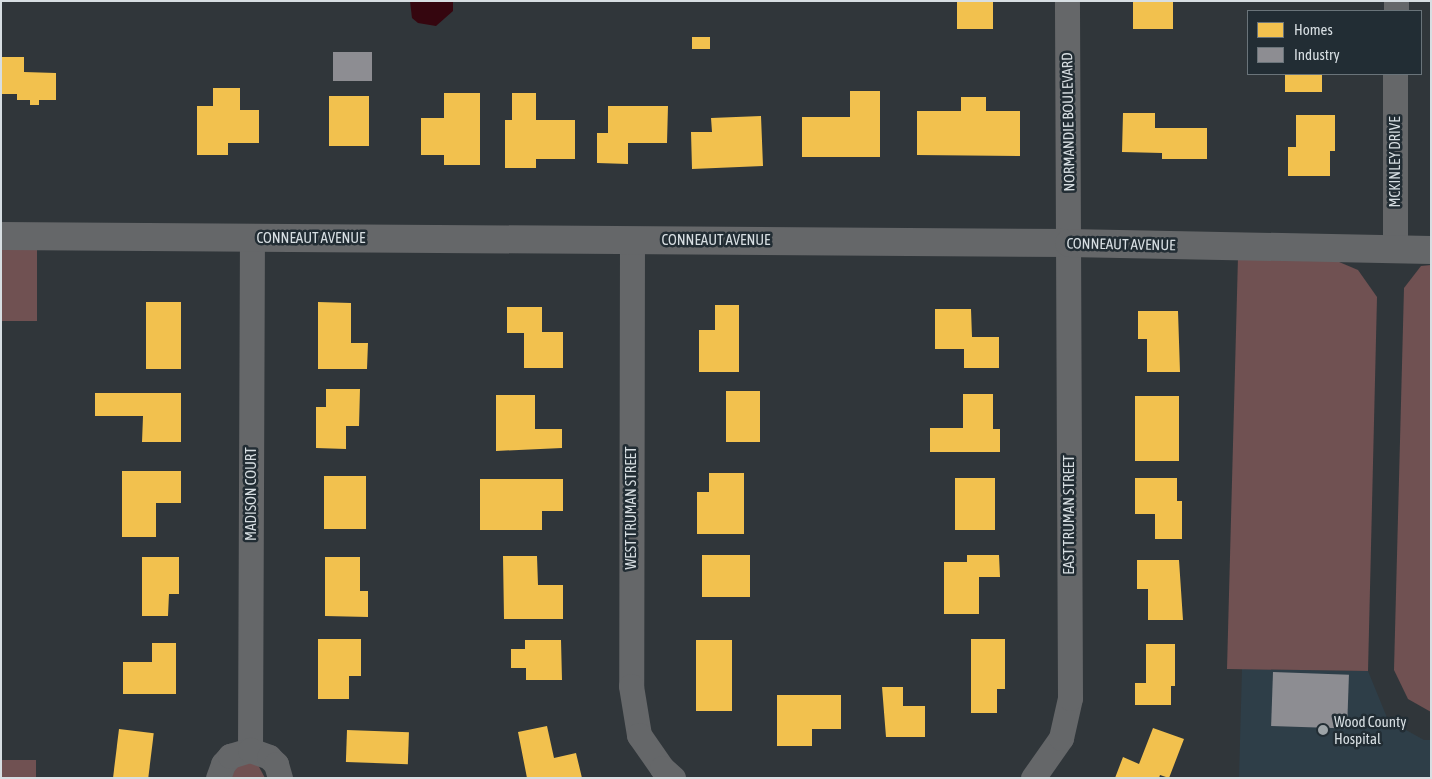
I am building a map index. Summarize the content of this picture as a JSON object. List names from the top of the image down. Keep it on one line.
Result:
{"streets":{"street":["NORMANDIE BOULEVARD","MCKINLEY DRIVE","CONNEAUT AVENUE","MADISON COURT","WEST TRUMAN STREET","EAST TRUMAN STREET"]},"crossings":[["NORMANDIE BOULEVARD","CONNEAUT AVENUE"],["NORMANDIE BOULEVARD","EAST TRUMAN STREET"],["MCKINLEY DRIVE","CONNEAUT AVENUE"],["CONNEAUT AVENUE","MADISON COURT"],["CONNEAUT AVENUE","WEST TRUMAN STREET"],["CONNEAUT AVENUE","EAST TRUMAN STREET"]],"places":["Wood County Hospital"],"legend":["Homes","Industry"]}
